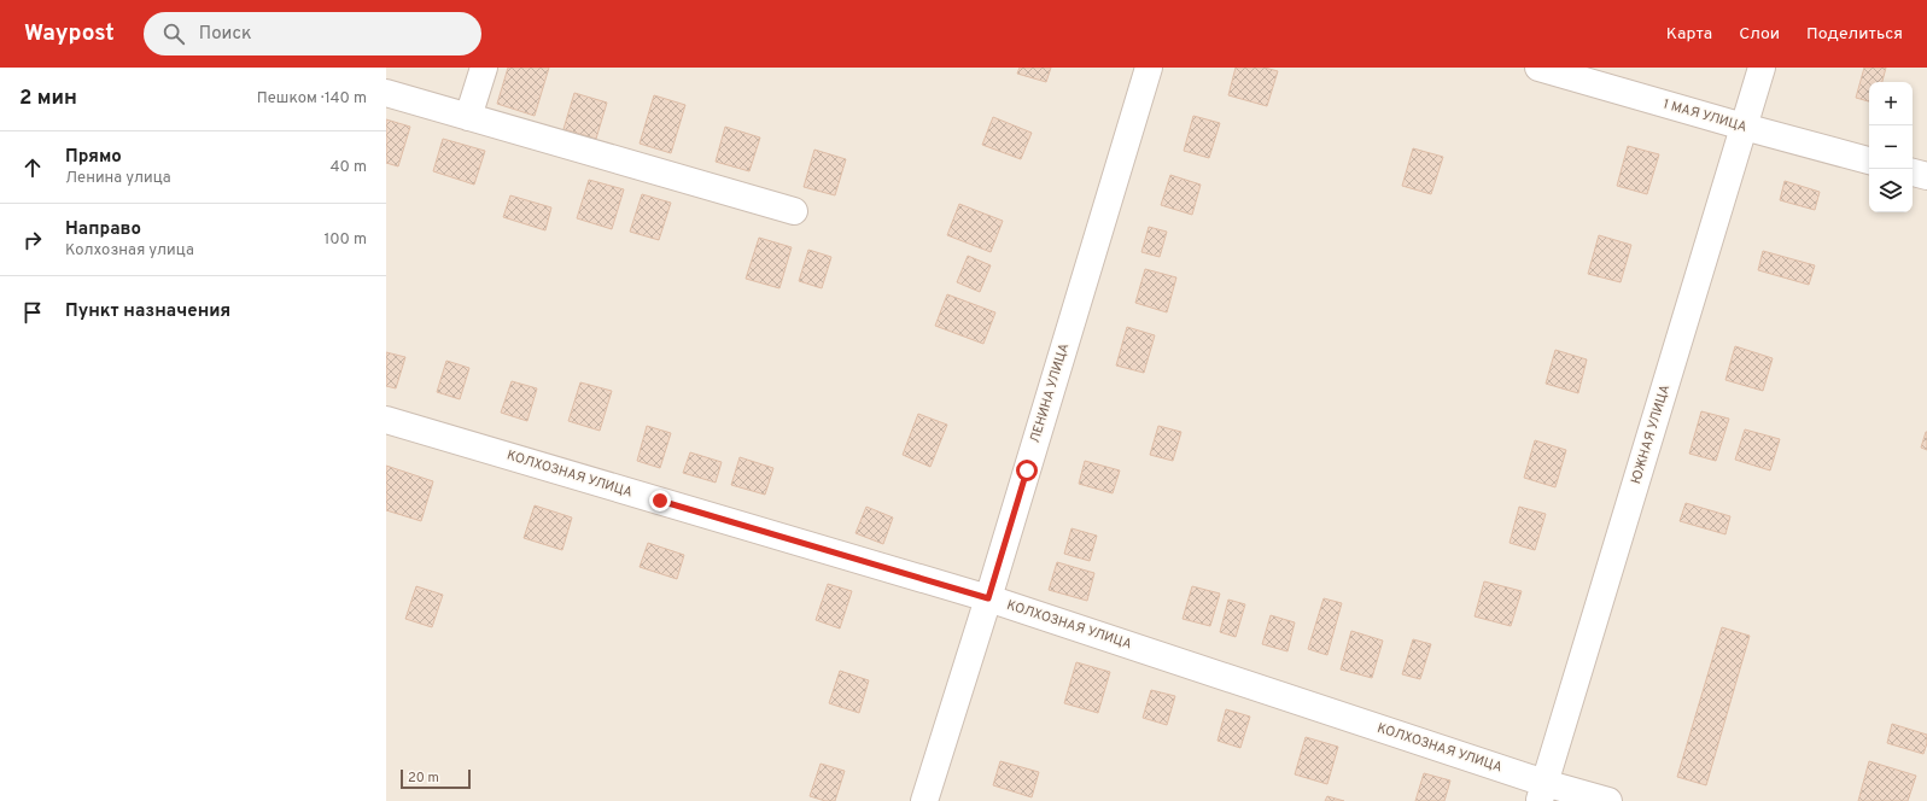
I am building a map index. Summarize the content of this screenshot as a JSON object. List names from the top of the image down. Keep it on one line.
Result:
{"streets":{"street":["1 МАЯ УЛИЦА","ЛЕНИНА УЛИЦА","ЮЖНАЯ УЛИЦА","КОЛХОЗНАЯ УЛИЦА"]},"crossings":[["1 МАЯ УЛИЦА","ЮЖНАЯ УЛИЦА"],["ЛЕНИНА УЛИЦА","КОЛХОЗНАЯ УЛИЦА"],["ЮЖНАЯ УЛИЦА","КОЛХОЗНАЯ УЛИЦА"]],"scale_bar":"20 m","page":{"header":"Waypost","search":"Поиск","nav":["Карта","Слои","Поделиться"],"heading":["2 мин","Пешком · 140 m"],"map_buttons":["+","−"],"list":[["Прямо","Ленина улица","40 m"],["Направо","Колхозная улица","100 m"],"Пункт назначения"],"scale":"20 m"}}
